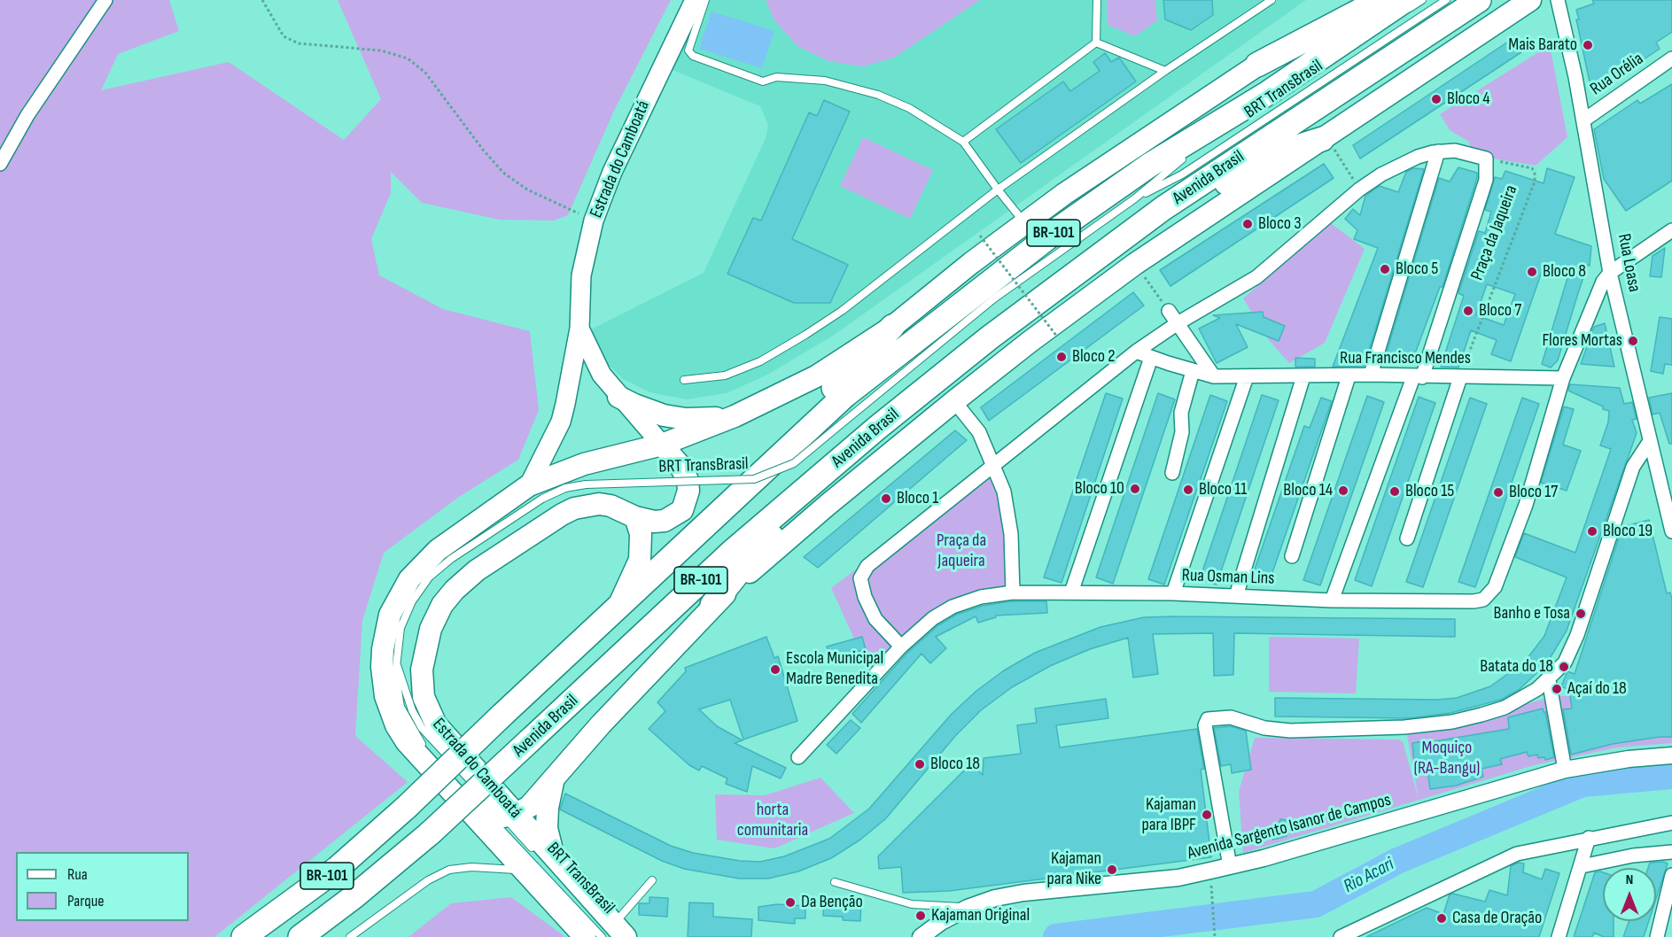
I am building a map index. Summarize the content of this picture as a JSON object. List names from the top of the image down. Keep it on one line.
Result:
{"streets":{"highway":["Avenida Brasil","BR-101"],"main road":["Estrada do Camboatá"],"street":["Rua Orélia","Rua Loasa","Rua Francisco Mendes","Rua Osman Lins","Avenida Sargento Isanor de Campos"],"lane":["BRT TransBrasil"],"path":["Praça da Jaqueira"]},"crossings":[["Rua Orélia","Rua Loasa"],["BRT TransBrasil","Estrada do Camboatá"],["BRT TransBrasil","Avenida Brasil"],["Estrada do Camboatá","Avenida Brasil"],["Praça da Jaqueira","Rua Francisco Mendes"],["Rua Francisco Mendes","Rua Osman Lins"]],"water":["Rio Acari"],"parks":["Praça da Jaqueira","Moquiço (RA-Bangu)","horta comunitaria"],"places":["Mais Barato","Bloco 4","Bloco 3","Bloco 5","Bloco 8","Bloco 7","Flores Mortas","Bloco 2","Bloco 10","Bloco 11","Bloco 14","Bloco 15","Bloco 17","Bloco 1","Bloco 19","Banho e Tosa","Batata do 18","Escola Municipal Madre Benedita","Açaí do 18","Bloco 18","Kajaman para IBPF","Kajaman para Nike","Da Benção","Kajaman Original","Casa de Oração"],"legend":["Rua","Parque"],"north":"top"}
